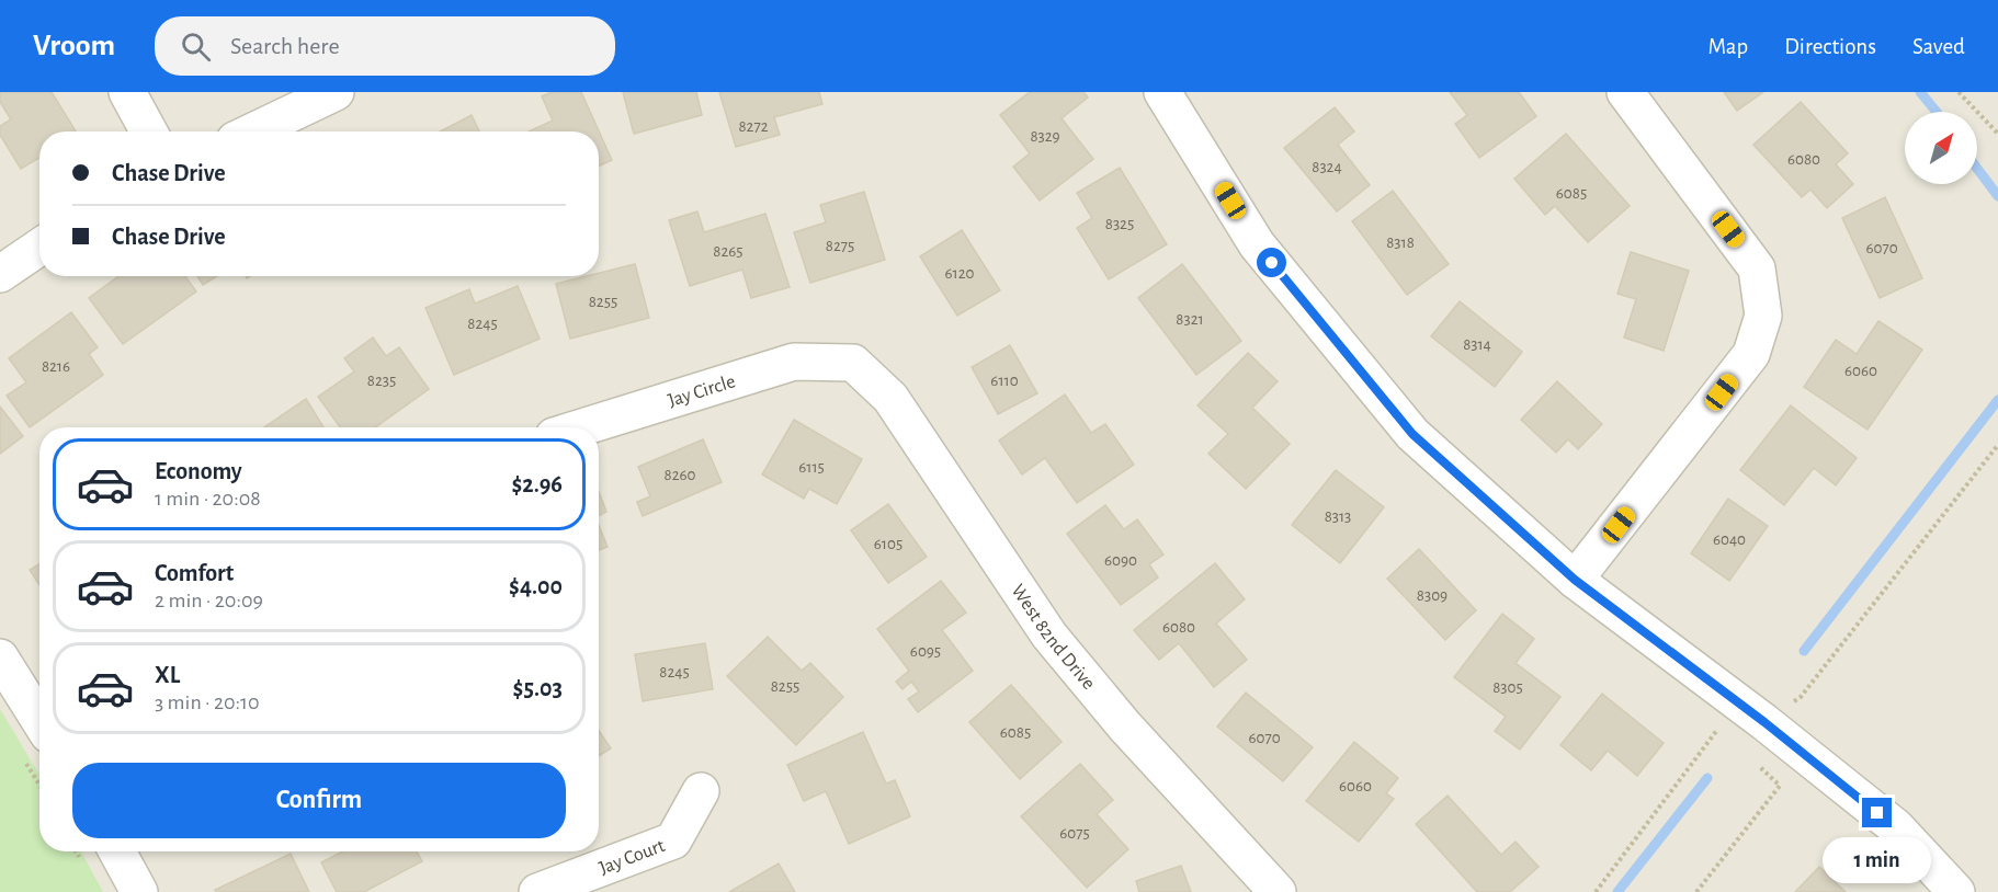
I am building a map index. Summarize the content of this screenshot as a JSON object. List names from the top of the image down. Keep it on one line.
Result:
{"streets":{"street":["Jay Circle","West 82nd Drive","Jay Court"]},"crossings":[["Jay Circle","West 82nd Drive"]],"house_numbers":["8272","8329","6080","8324","6085","8325","8318","8275","6070","8265","6120","8255","8321","8245","8314","8216","6060","8235","6110","6115","8260","8313","6040","6105","6090","8309","6080","6095","8245","8255","8305","6085","6070","6060","6075"],"north":"top right","page":{"header":"Vroom","search":"Search here","nav":["Map","Directions","Saved"],"banner":["Chase Drive","Chase Drive"],"list":[{"name":"Economy","note":"1 min · 20:08","value":"$2.96"},{"name":"Comfort","note":"2 min · 20:09","value":"$4.00"},{"name":"XL","note":"3 min · 20:10","value":"$5.03"}],"buttons":"Confirm","bubble":"1 min"}}
